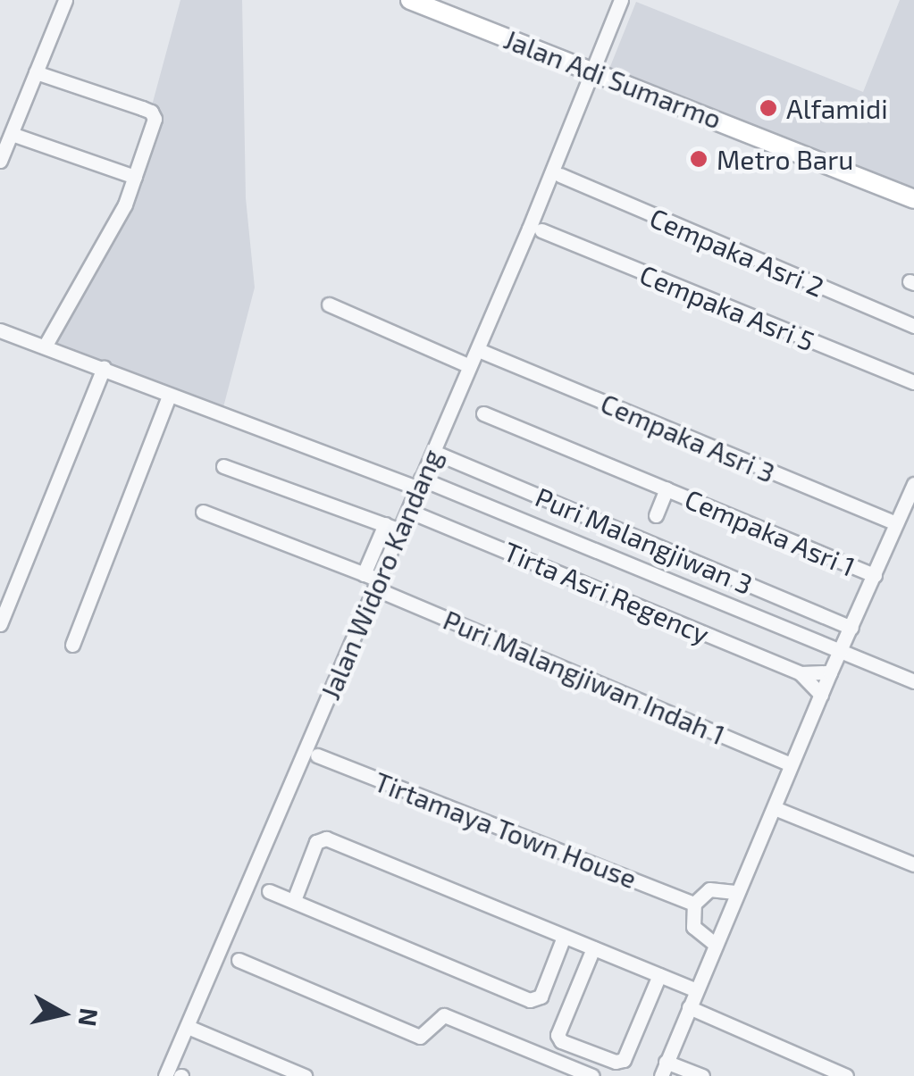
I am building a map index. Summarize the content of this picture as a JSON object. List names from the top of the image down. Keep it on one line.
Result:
{"streets":{"main road":["Jalan Adi Sumarmo"],"street":["Cempaka Asri 2","Cempaka Asri 5","Cempaka Asri 3","Cempaka Asri 1","Puri Malangjiwan 3","Jalan Widoro Kandang","Tirta Asri Regency","Puri Malangjiwan Indah 1","Tirtamaya Town House"]},"crossings":[["Jalan Adi Sumarmo","Jalan Widoro Kandang"],["Jalan Widoro Kandang","Puri Malangjiwan Indah 1"]],"places":["Alfamidi","Metro Baru"],"north":"right"}
